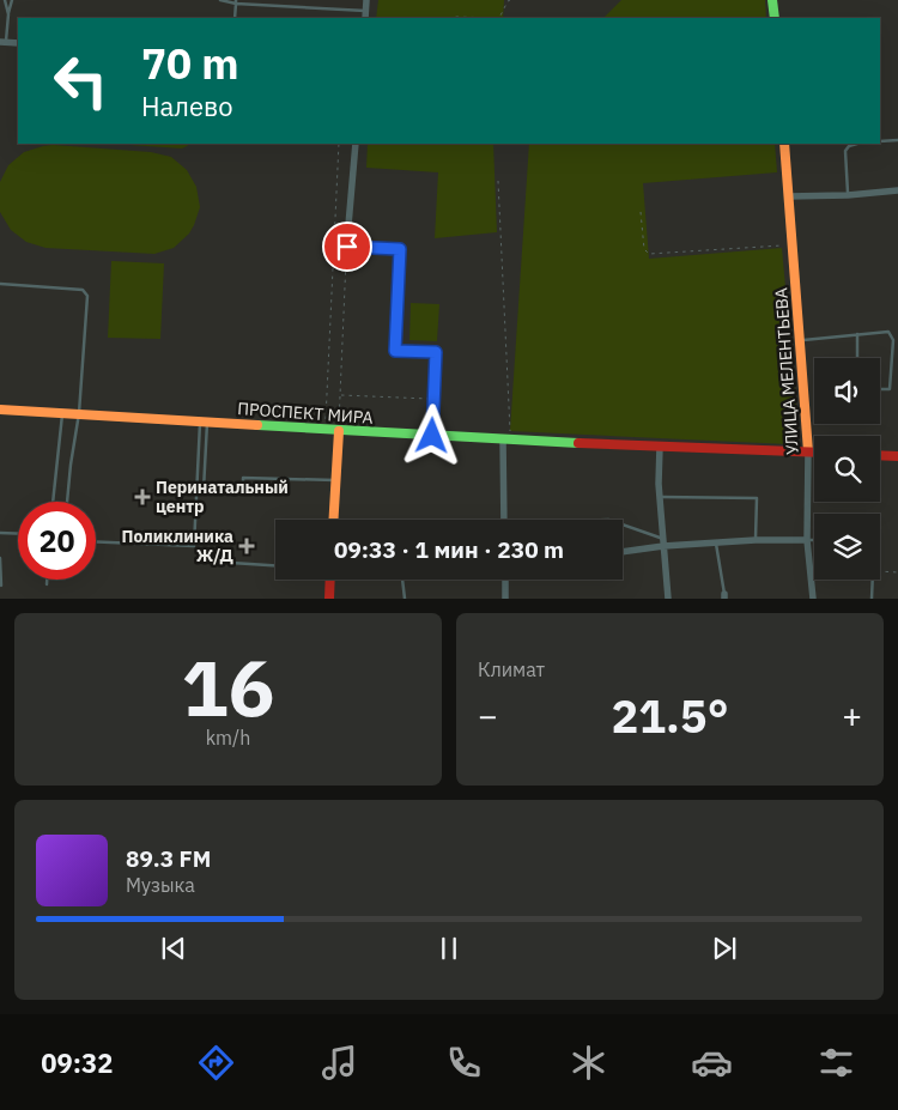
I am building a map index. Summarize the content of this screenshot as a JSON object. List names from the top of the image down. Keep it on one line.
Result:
{"streets":{"street":["УЛИЦА МЕЛЕНТЬЕВА","ПРОСПЕКТ МИРА"]},"crossings":[["УЛИЦА МЕЛЕНТЬЕВА","ПРОСПЕКТ МИРА"]],"places":{"health":["Перинатальный центр","Поликлиника Ж/Д"]},"page":{"turn":["70 m","Налево"],"limit":"20","trip":"09:33 · 1 мин · 230 m","tile":[["16","km/h"],"Климат"],"heat":["−","21.5°","+"],"song":["89.3 FM","Музыка"],"tabs":"09:32"}}
